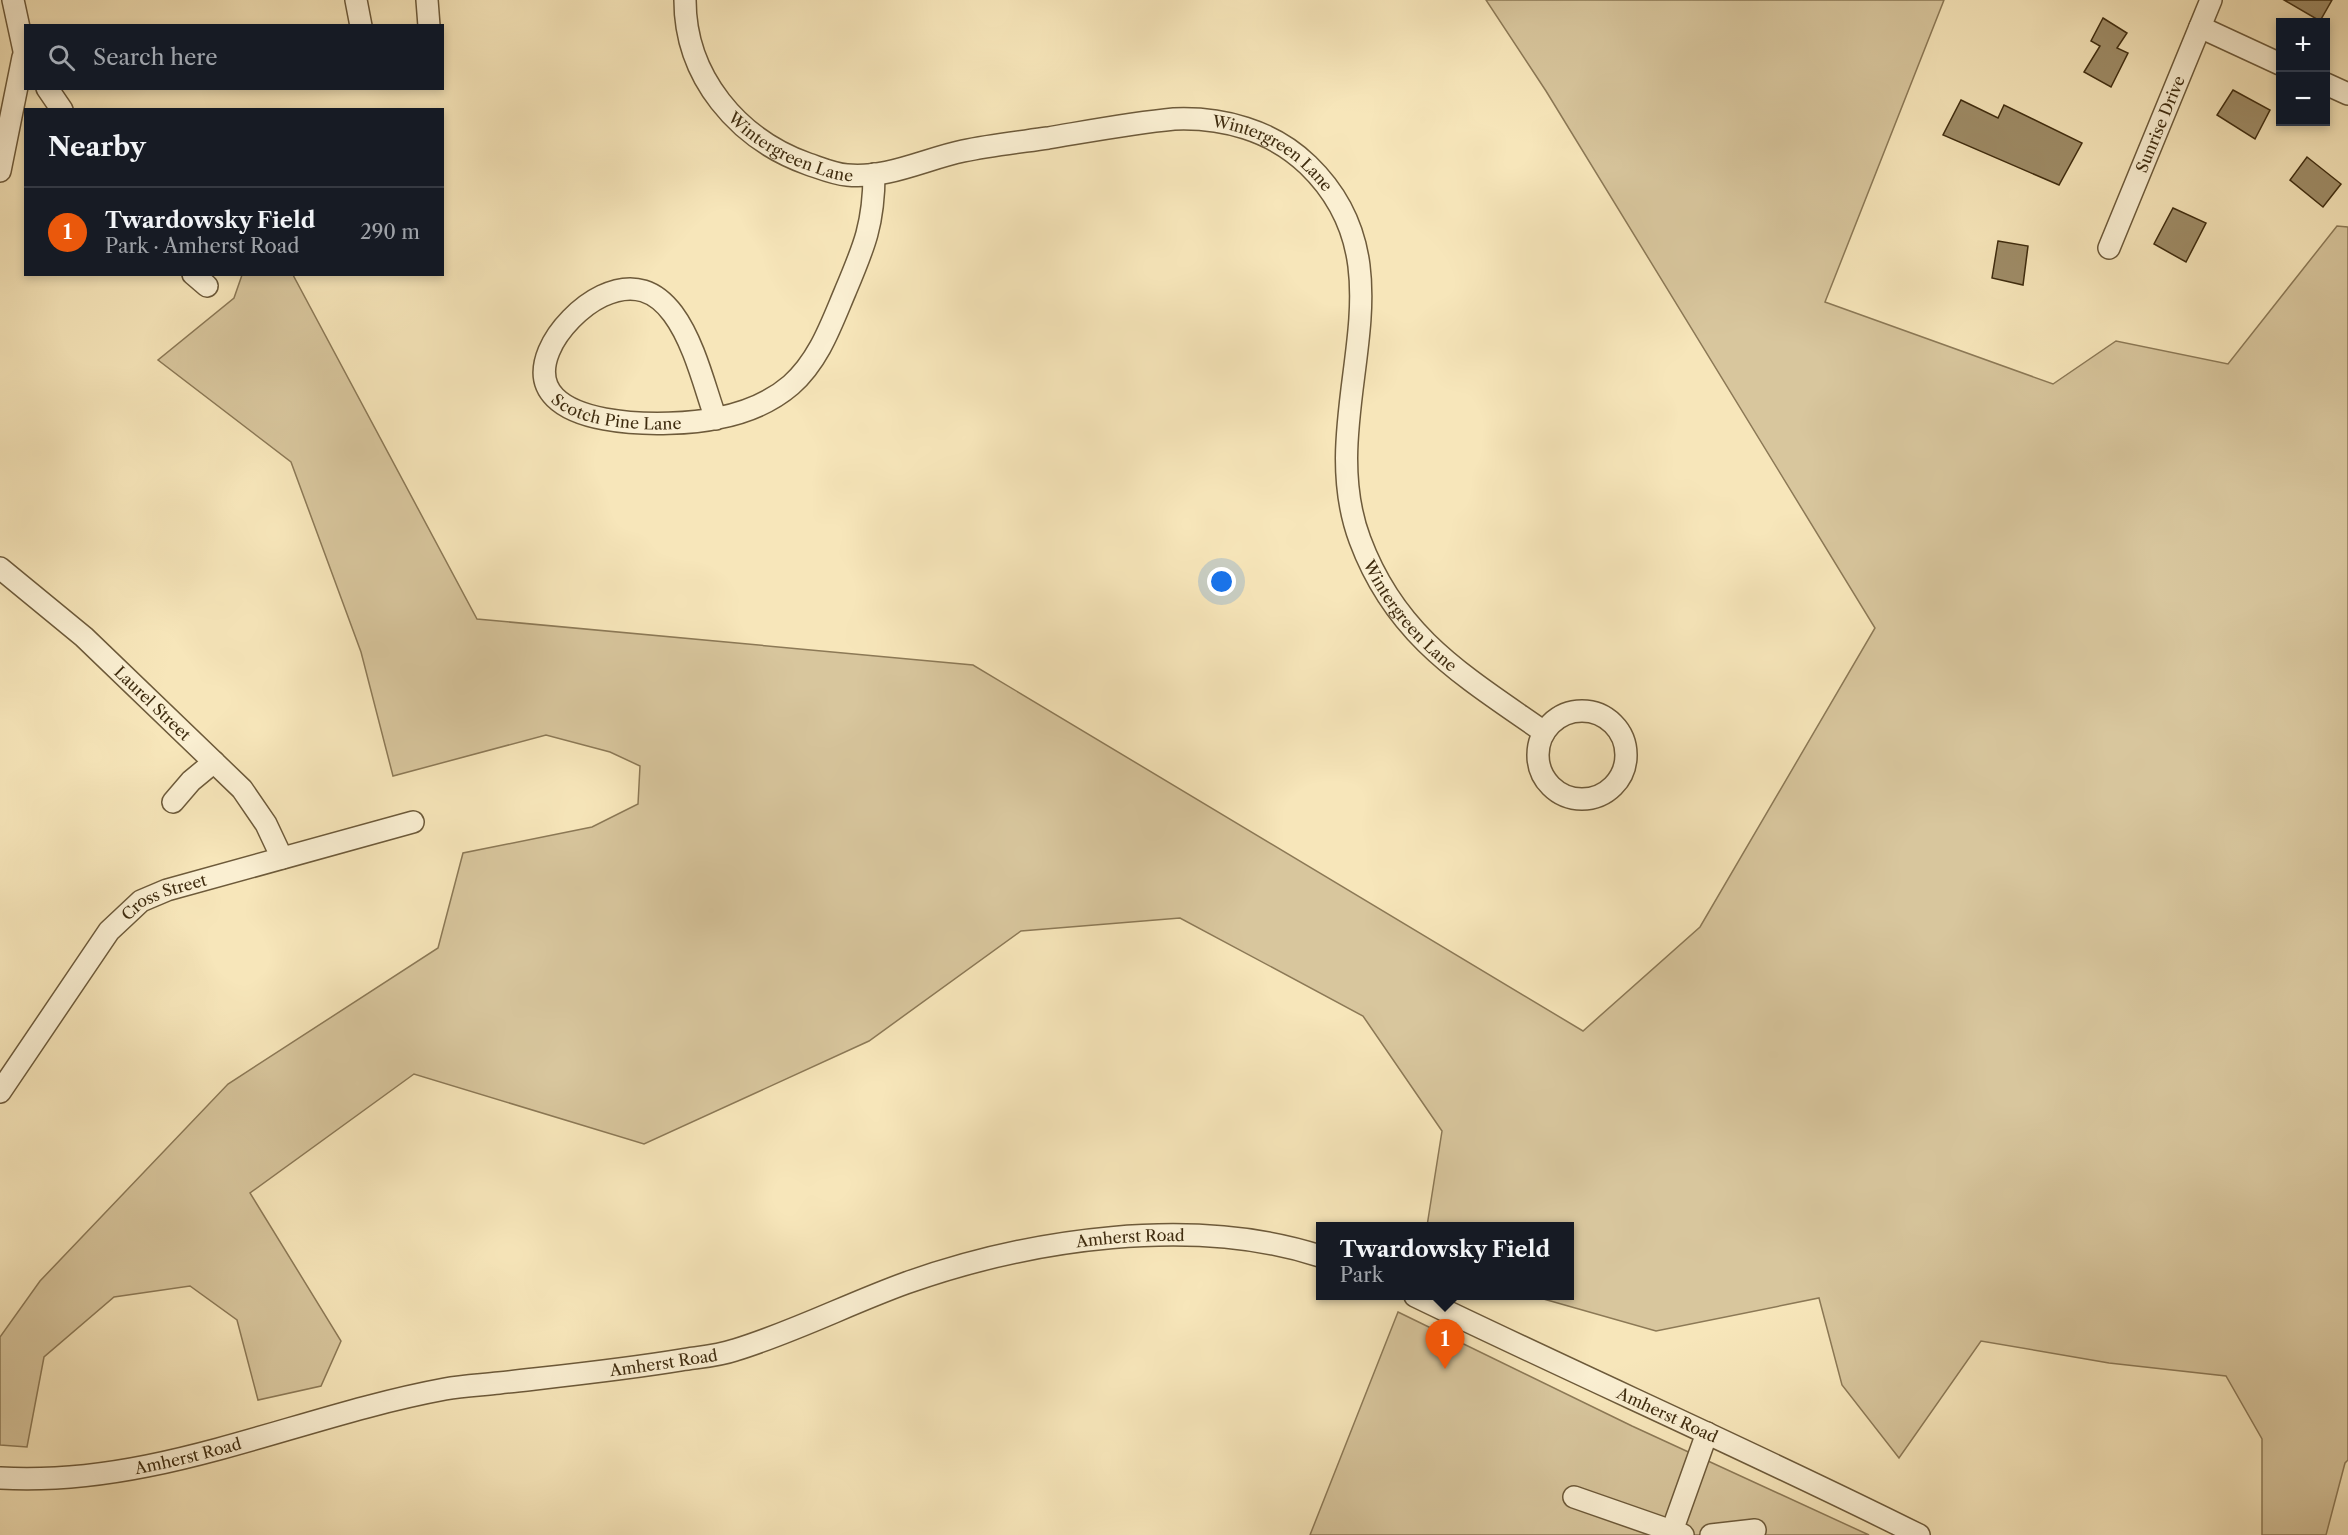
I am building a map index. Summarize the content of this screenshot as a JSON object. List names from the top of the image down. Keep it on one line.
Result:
{"streets":{"street":["Sunrise Drive","Wintergreen Lane","Scotch Pine Lane","Laurel Street","Cross Street","Amherst Road"]},"crossings":[["Wintergreen Lane","Scotch Pine Lane"],["Laurel Street","Cross Street"]],"page":{"map_buttons":["+","−"],"search":"Search here","heading":"Nearby","list":[{"mark":"1","name":"Twardowsky Field","note":"Park · Amherst Road","value":"290 m"}],"popup":["Twardowsky Field","Park"],"pins":"1"}}
